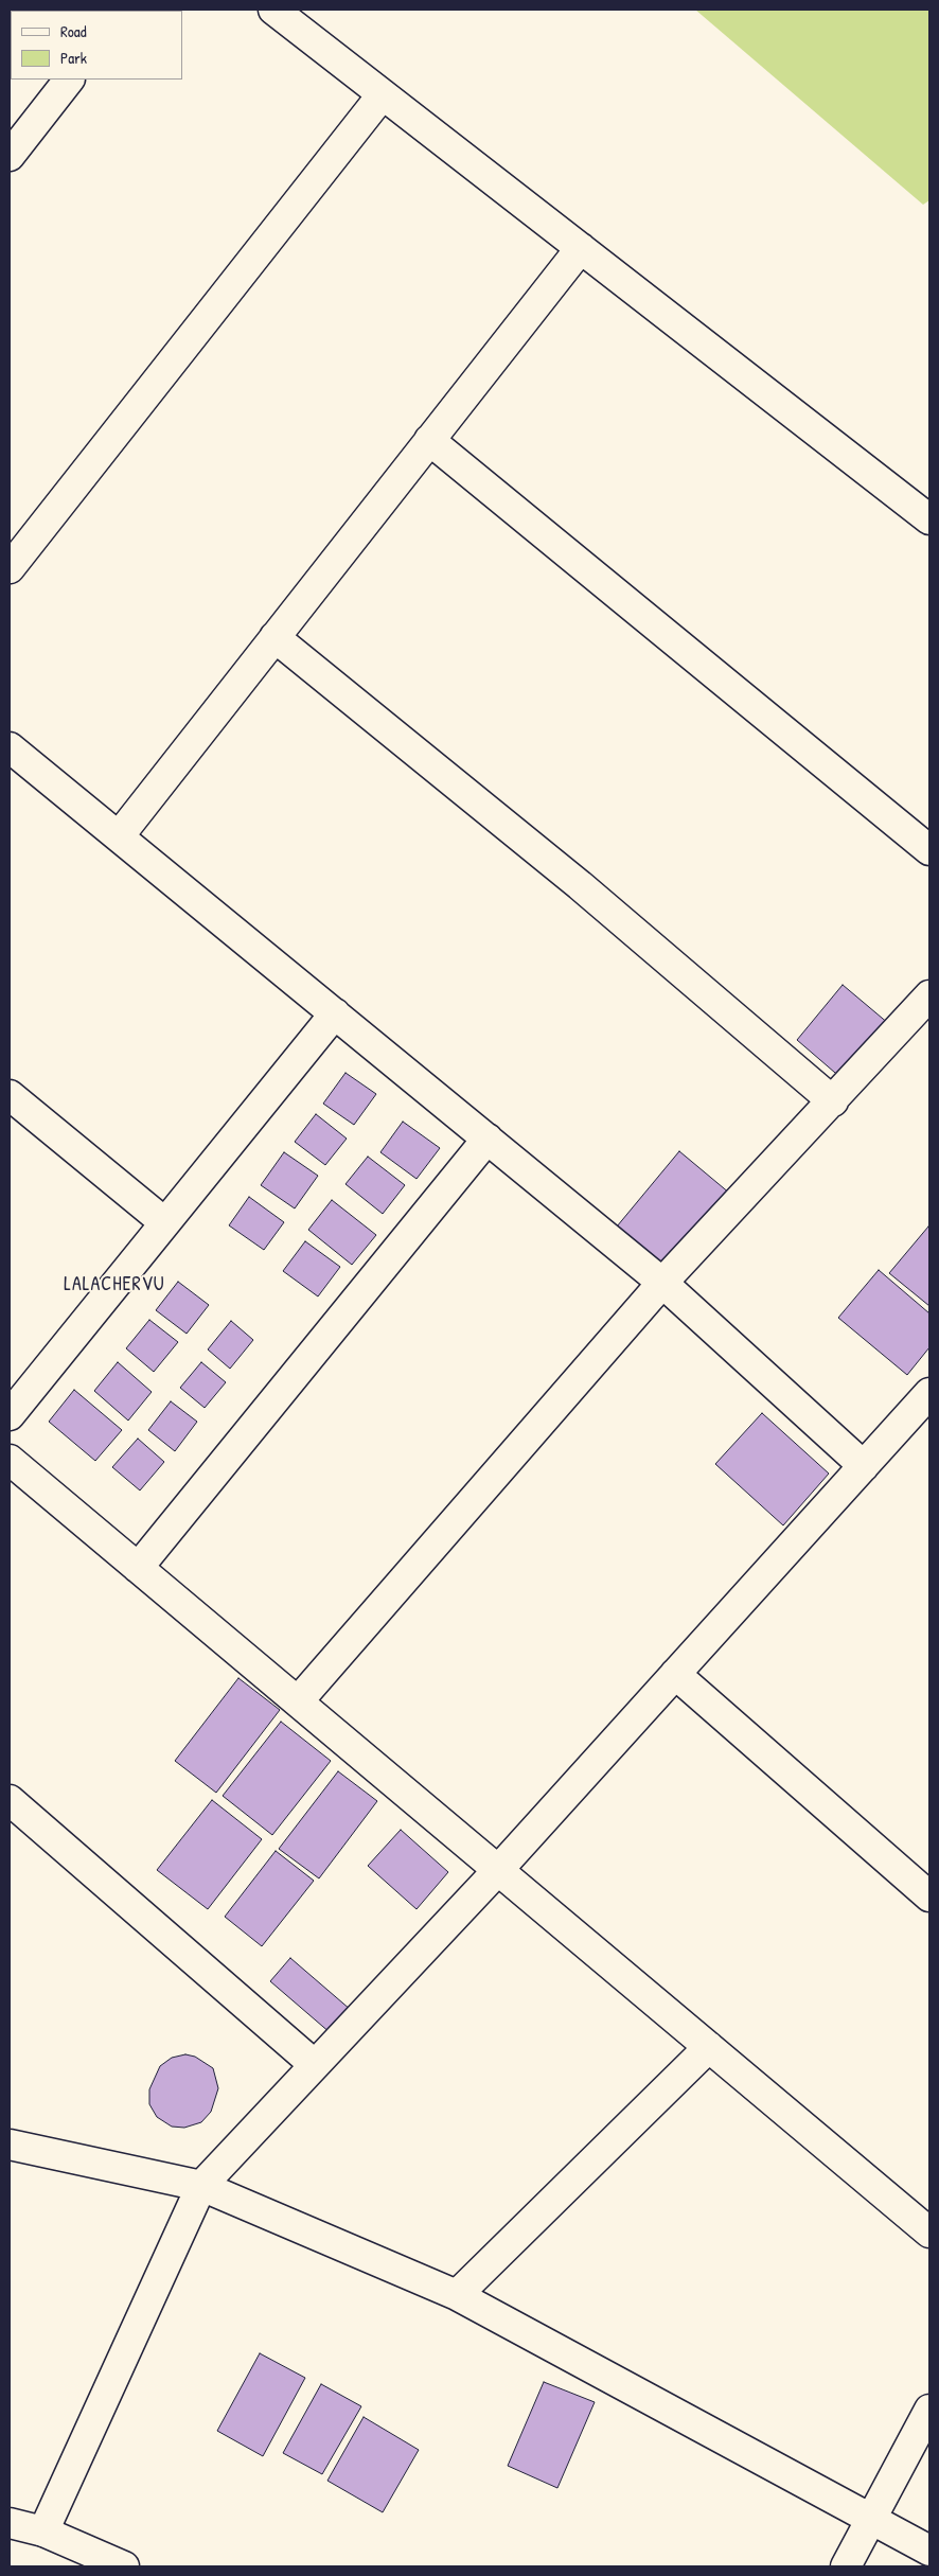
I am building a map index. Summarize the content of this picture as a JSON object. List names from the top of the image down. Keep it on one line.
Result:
{"districts":["LALACHERVU"],"legend":["Road","Park"]}
